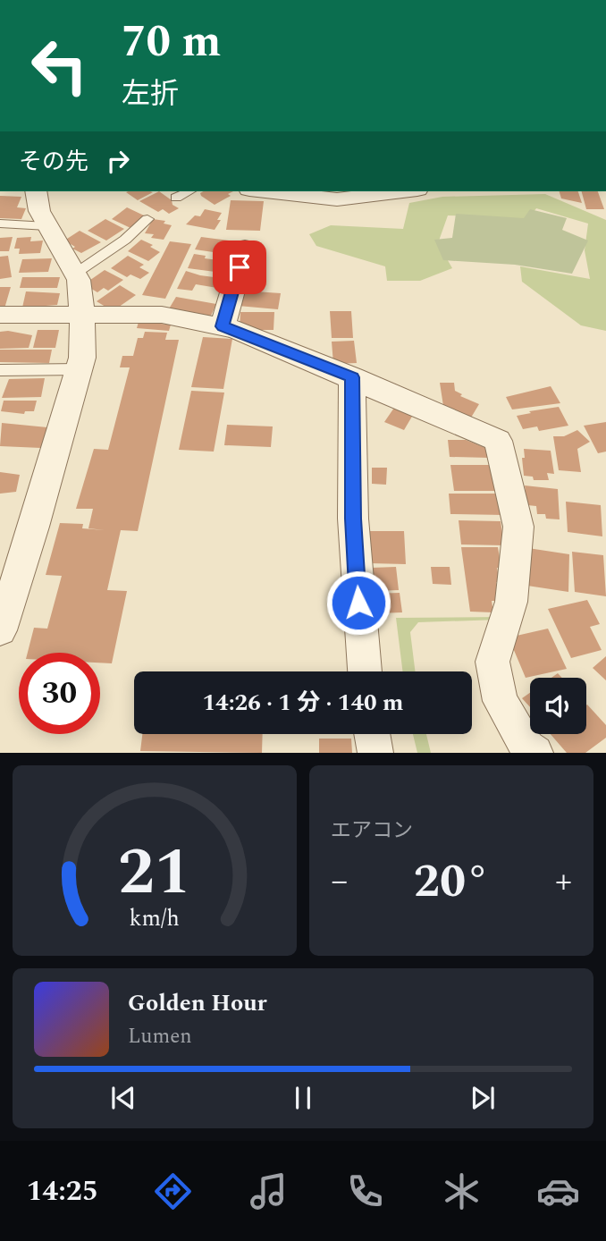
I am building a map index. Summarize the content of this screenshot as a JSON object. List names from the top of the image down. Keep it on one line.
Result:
{"page":{"turn":["70 m","左折"],"then":"その先","limit":"30","trip":"14:26 · 1 分 · 140 m","tile":"エアコン","heat":["−","20°","+"],"song":["Golden Hour","Lumen"],"tabs":"14:25","gauge":["21","km/h"]}}
